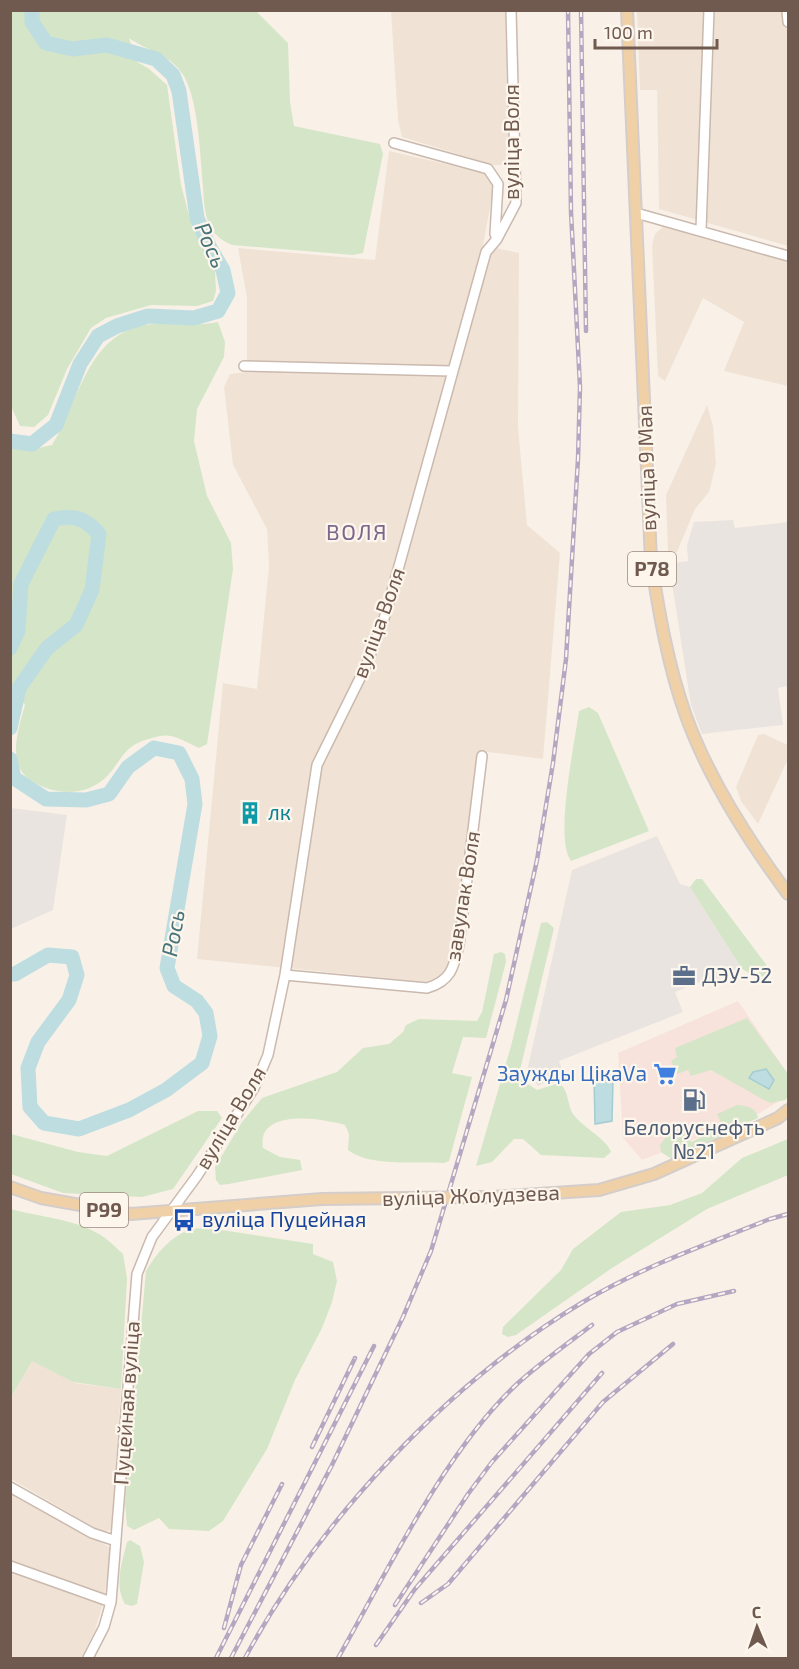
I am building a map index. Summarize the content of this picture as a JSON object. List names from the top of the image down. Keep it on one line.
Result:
{"streets":{"main road":["вуліца 9 Мая","Р78","вуліца Жолудзева","Р99"],"street":["вуліца Воля","завулак Воля","Пуцейная вуліца"]},"crossings":[["вуліца Воля","завулак Воля"],["вуліца Воля","вуліца Жолудзева"],["вуліца Воля","Пуцейная вуліца"],["вуліца Жолудзева","Р99"],["вуліца Жолудзева","Пуцейная вуліца"]],"districts":["ВОЛЯ"],"water":["Рось"],"places":{"building":["лк"],"office":["ДЭУ-52"],"supermarket":["Заужды ЦікаVа"],"fuel station":["Белоруснефть №21"],"bus stop":["вуліца Пуцейная"]},"scale_bar":"100 m","north":"top"}
